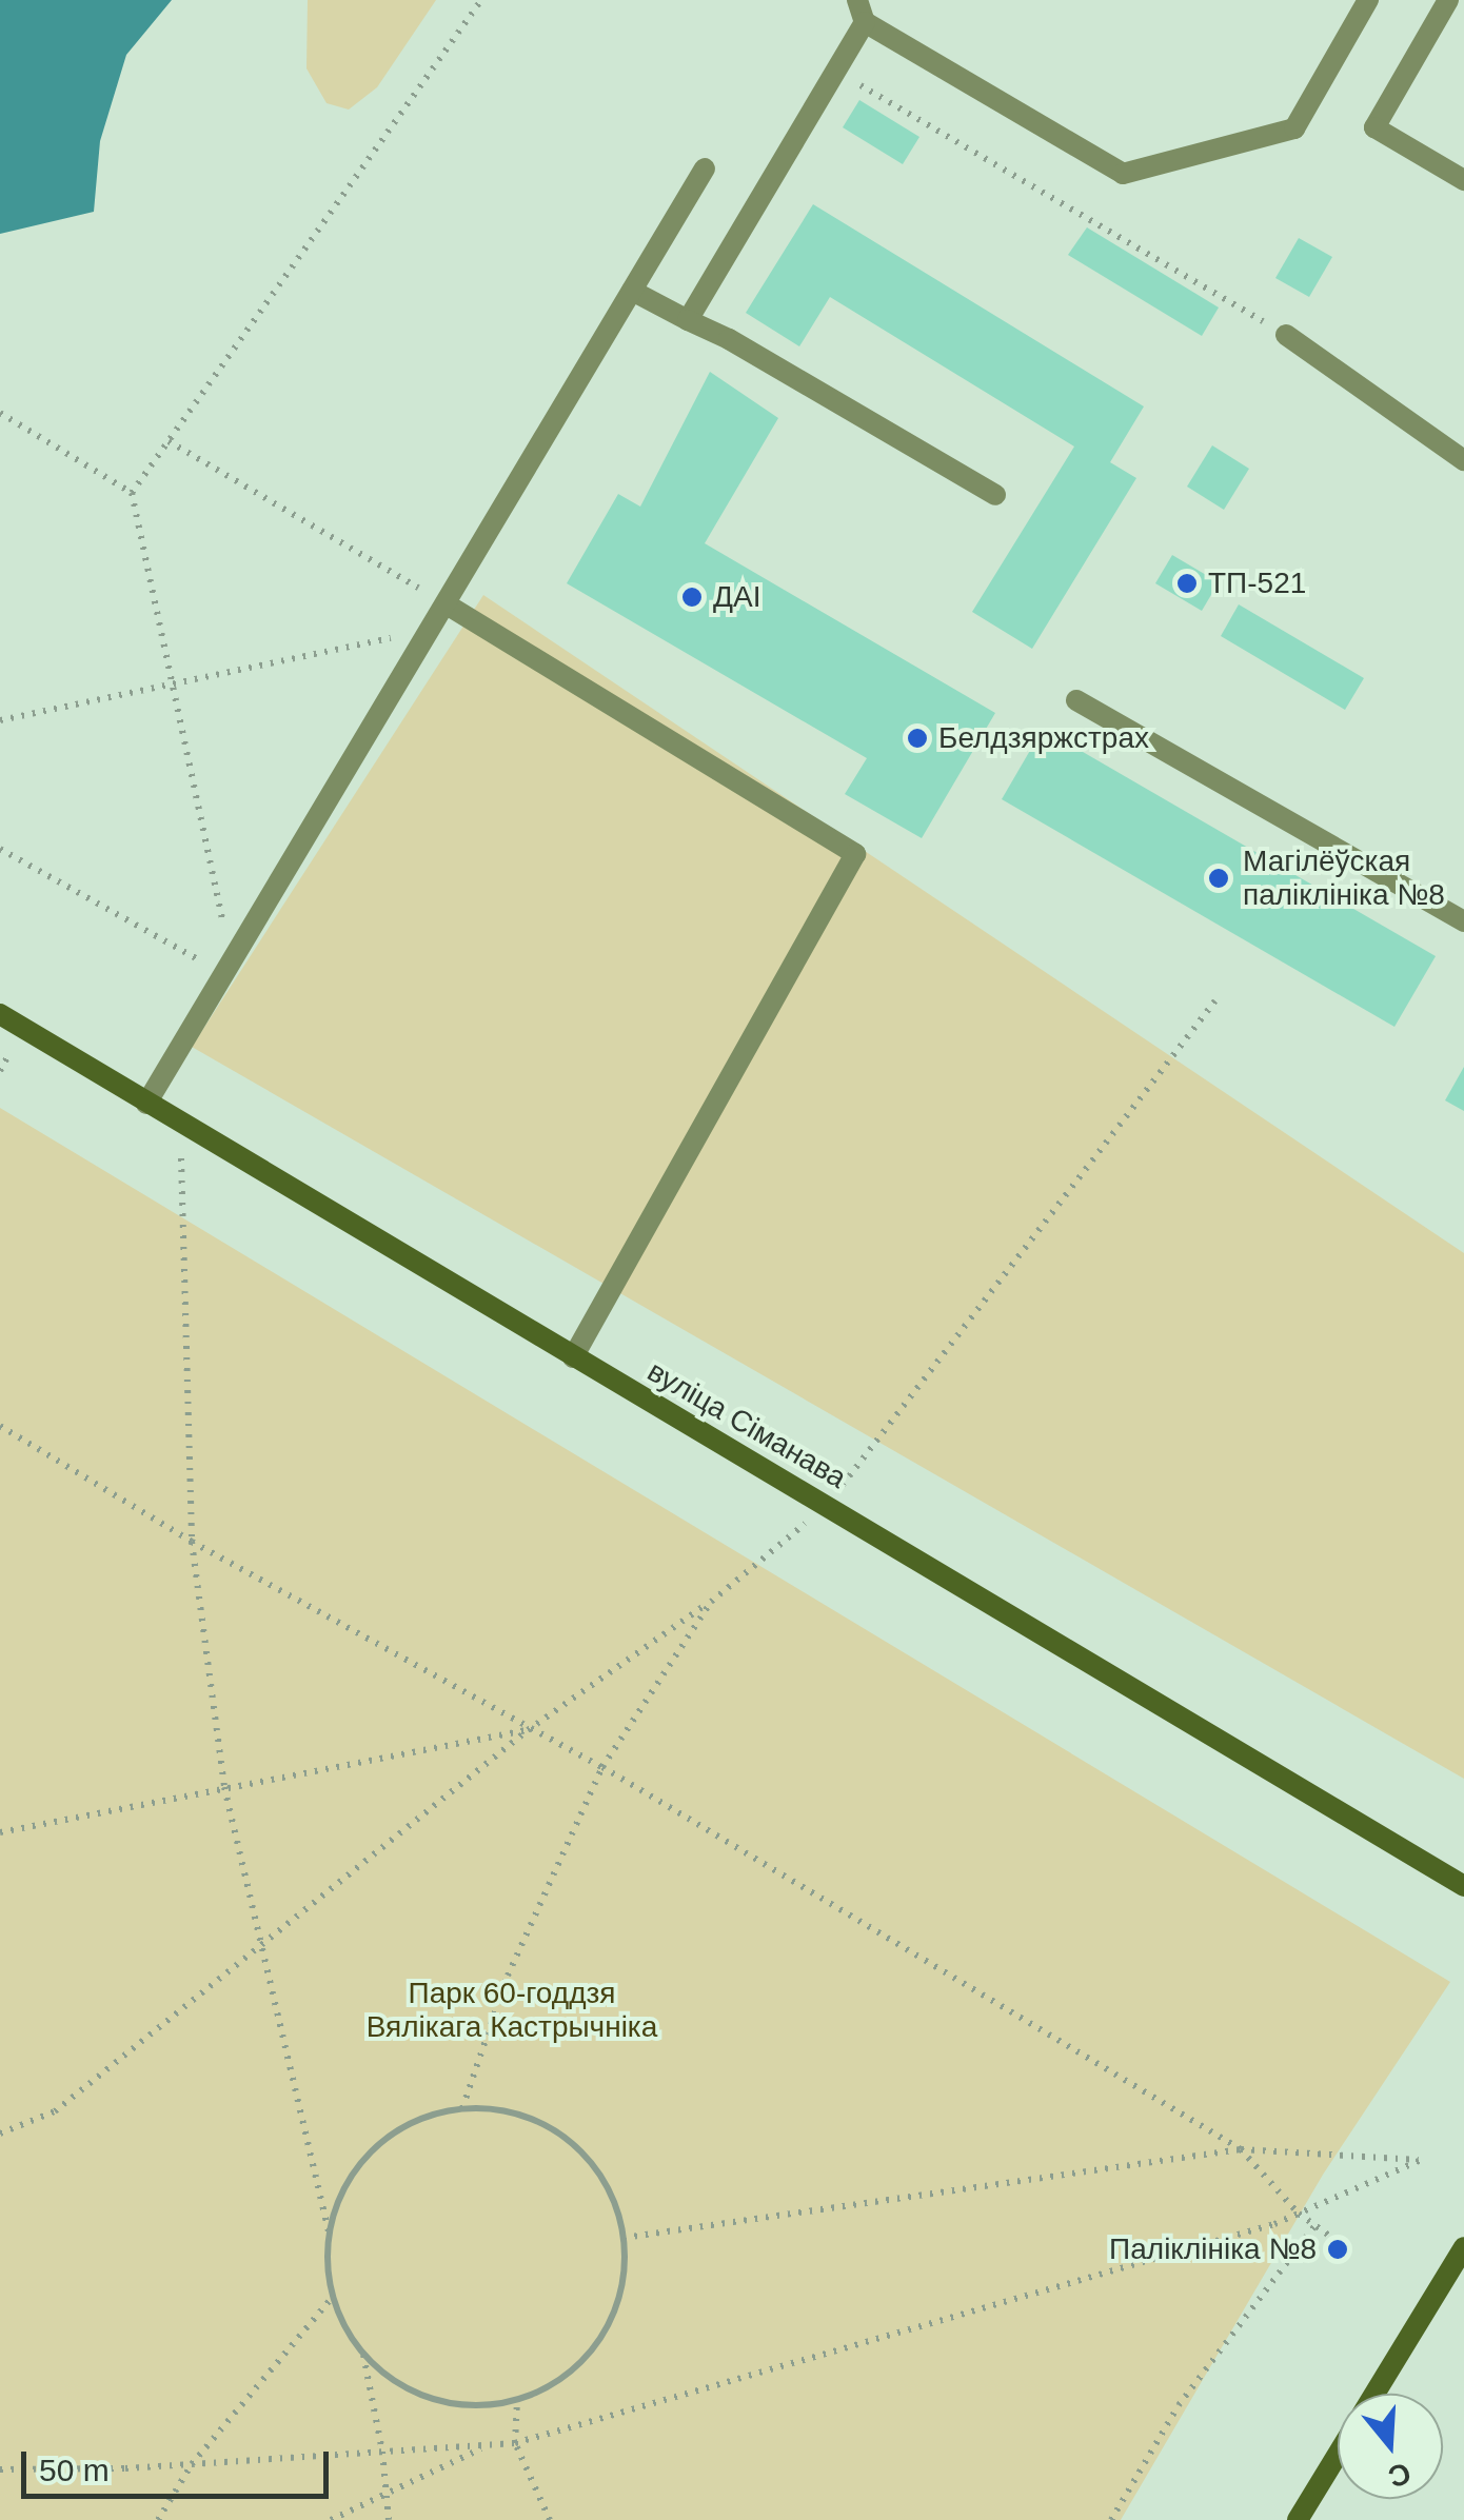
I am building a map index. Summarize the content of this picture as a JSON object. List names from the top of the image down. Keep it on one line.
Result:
{"streets":{"main road":["вуліца Сіманава"]},"parks":["Парк 60-годдзя Вялікага Кастрычніка"],"places":["ТП-521","ДАІ","Белдзяржстрах","Магілёўская паліклініка №8","Паліклініка №8"],"scale_bar":"50 m","north":"bottom"}
